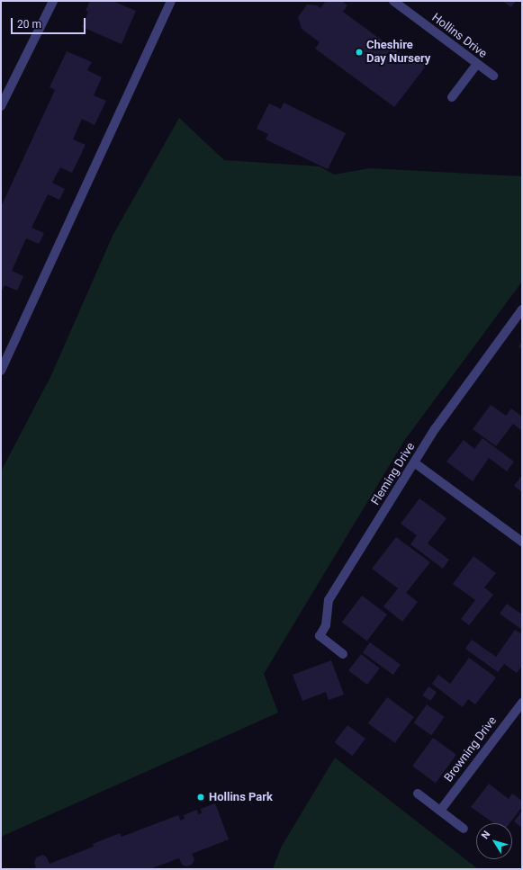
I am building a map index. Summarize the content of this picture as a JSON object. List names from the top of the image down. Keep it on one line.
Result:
{"streets":{"street":["Hollins Drive","Fleming Drive","Browning Drive"]},"places":["Cheshire Day Nursery","Hollins Park"],"scale_bar":"20 m","north":"top left"}
